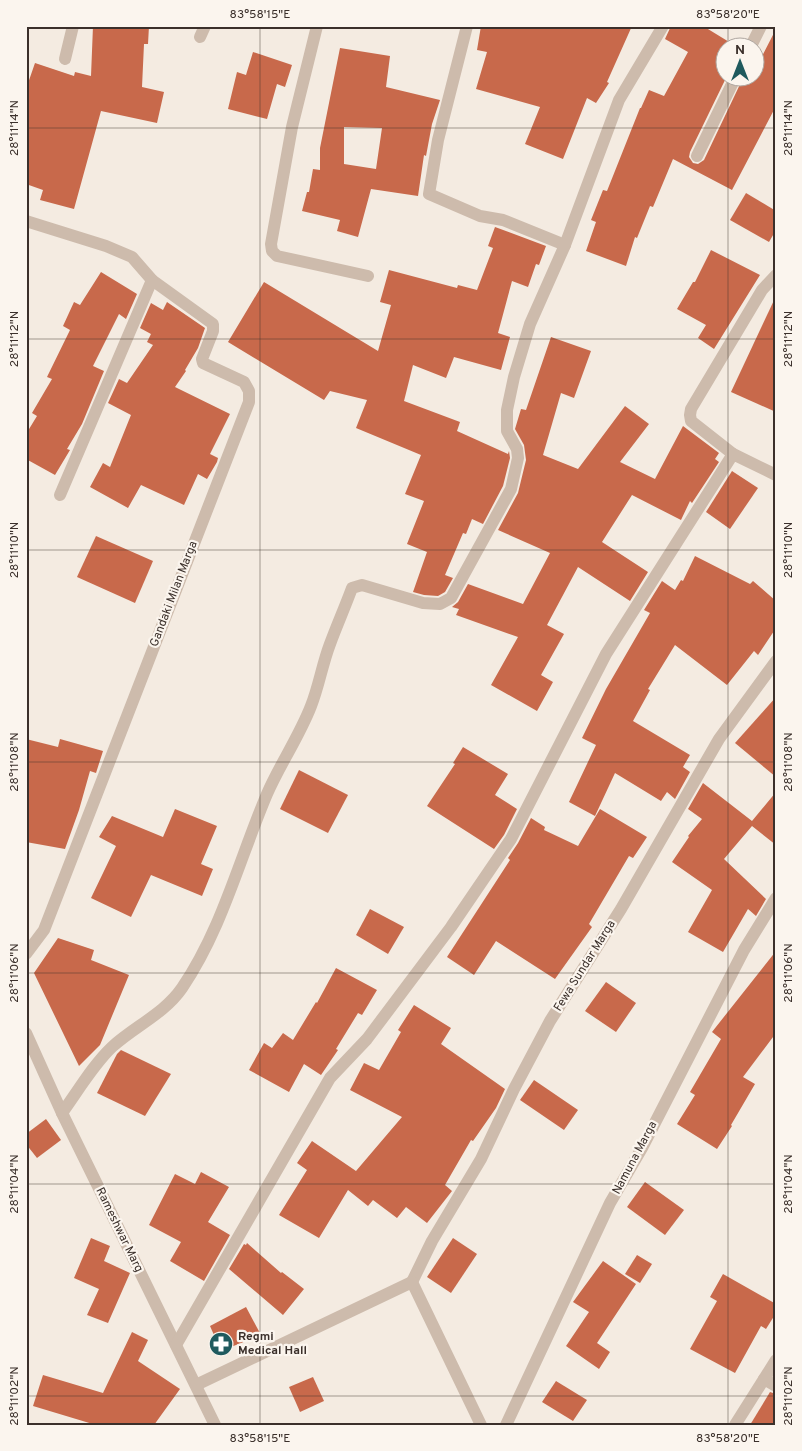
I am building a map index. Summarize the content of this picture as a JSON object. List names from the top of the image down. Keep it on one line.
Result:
{"streets":{"street":["Gandaki Milan Marga","Fewa Sundar Marga","Namuna Marga","Rameshwar Marg"]},"places":{"pharmacy":["Regmi Medical Hall"]},"north":"top","coordinates":["83°58'15\"E","83°58'20\"E","28°11'14\"N","28°11'12\"N","28°11'10\"N","28°11'08\"N","28°11'06\"N","28°11'04\"N","28°11'02\"N"]}
